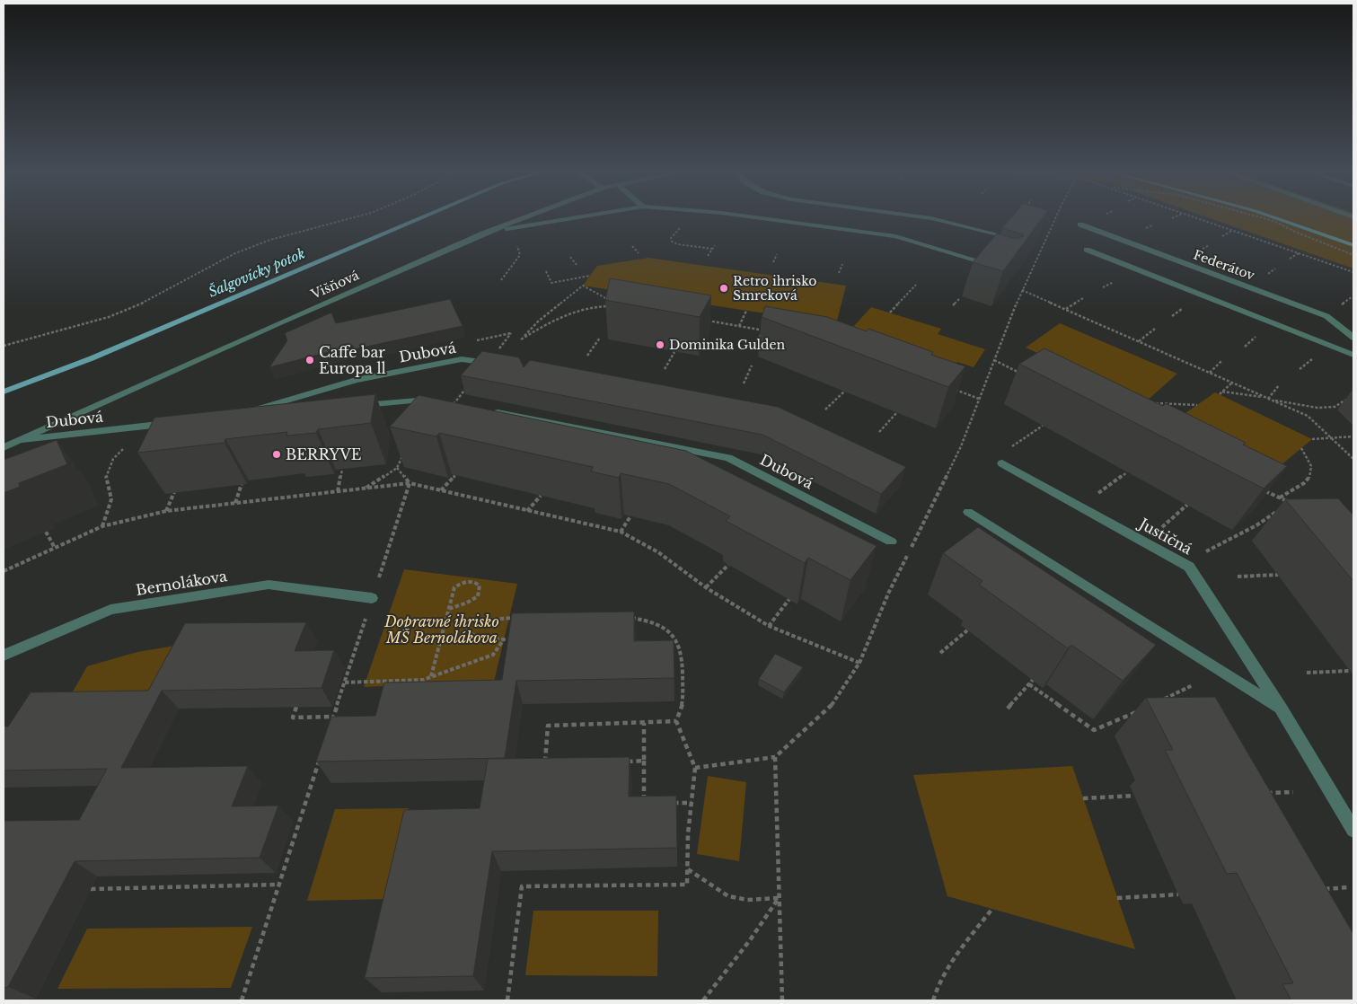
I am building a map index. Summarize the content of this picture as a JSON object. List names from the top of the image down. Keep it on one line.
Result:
{"streets":{"street":["Federátov","Višňová","Dubová","Justičná","Bernolákova"]},"crossings":[["Višňová","Dubová"]],"water":["Šalgovícky potok"],"parks":["Dopravné ihrisko MŠ Bernolákova"],"places":["Retro ihrisko Smreková","Dominika Gulden","Caffe bar Europa ll","BERRYVE"]}
